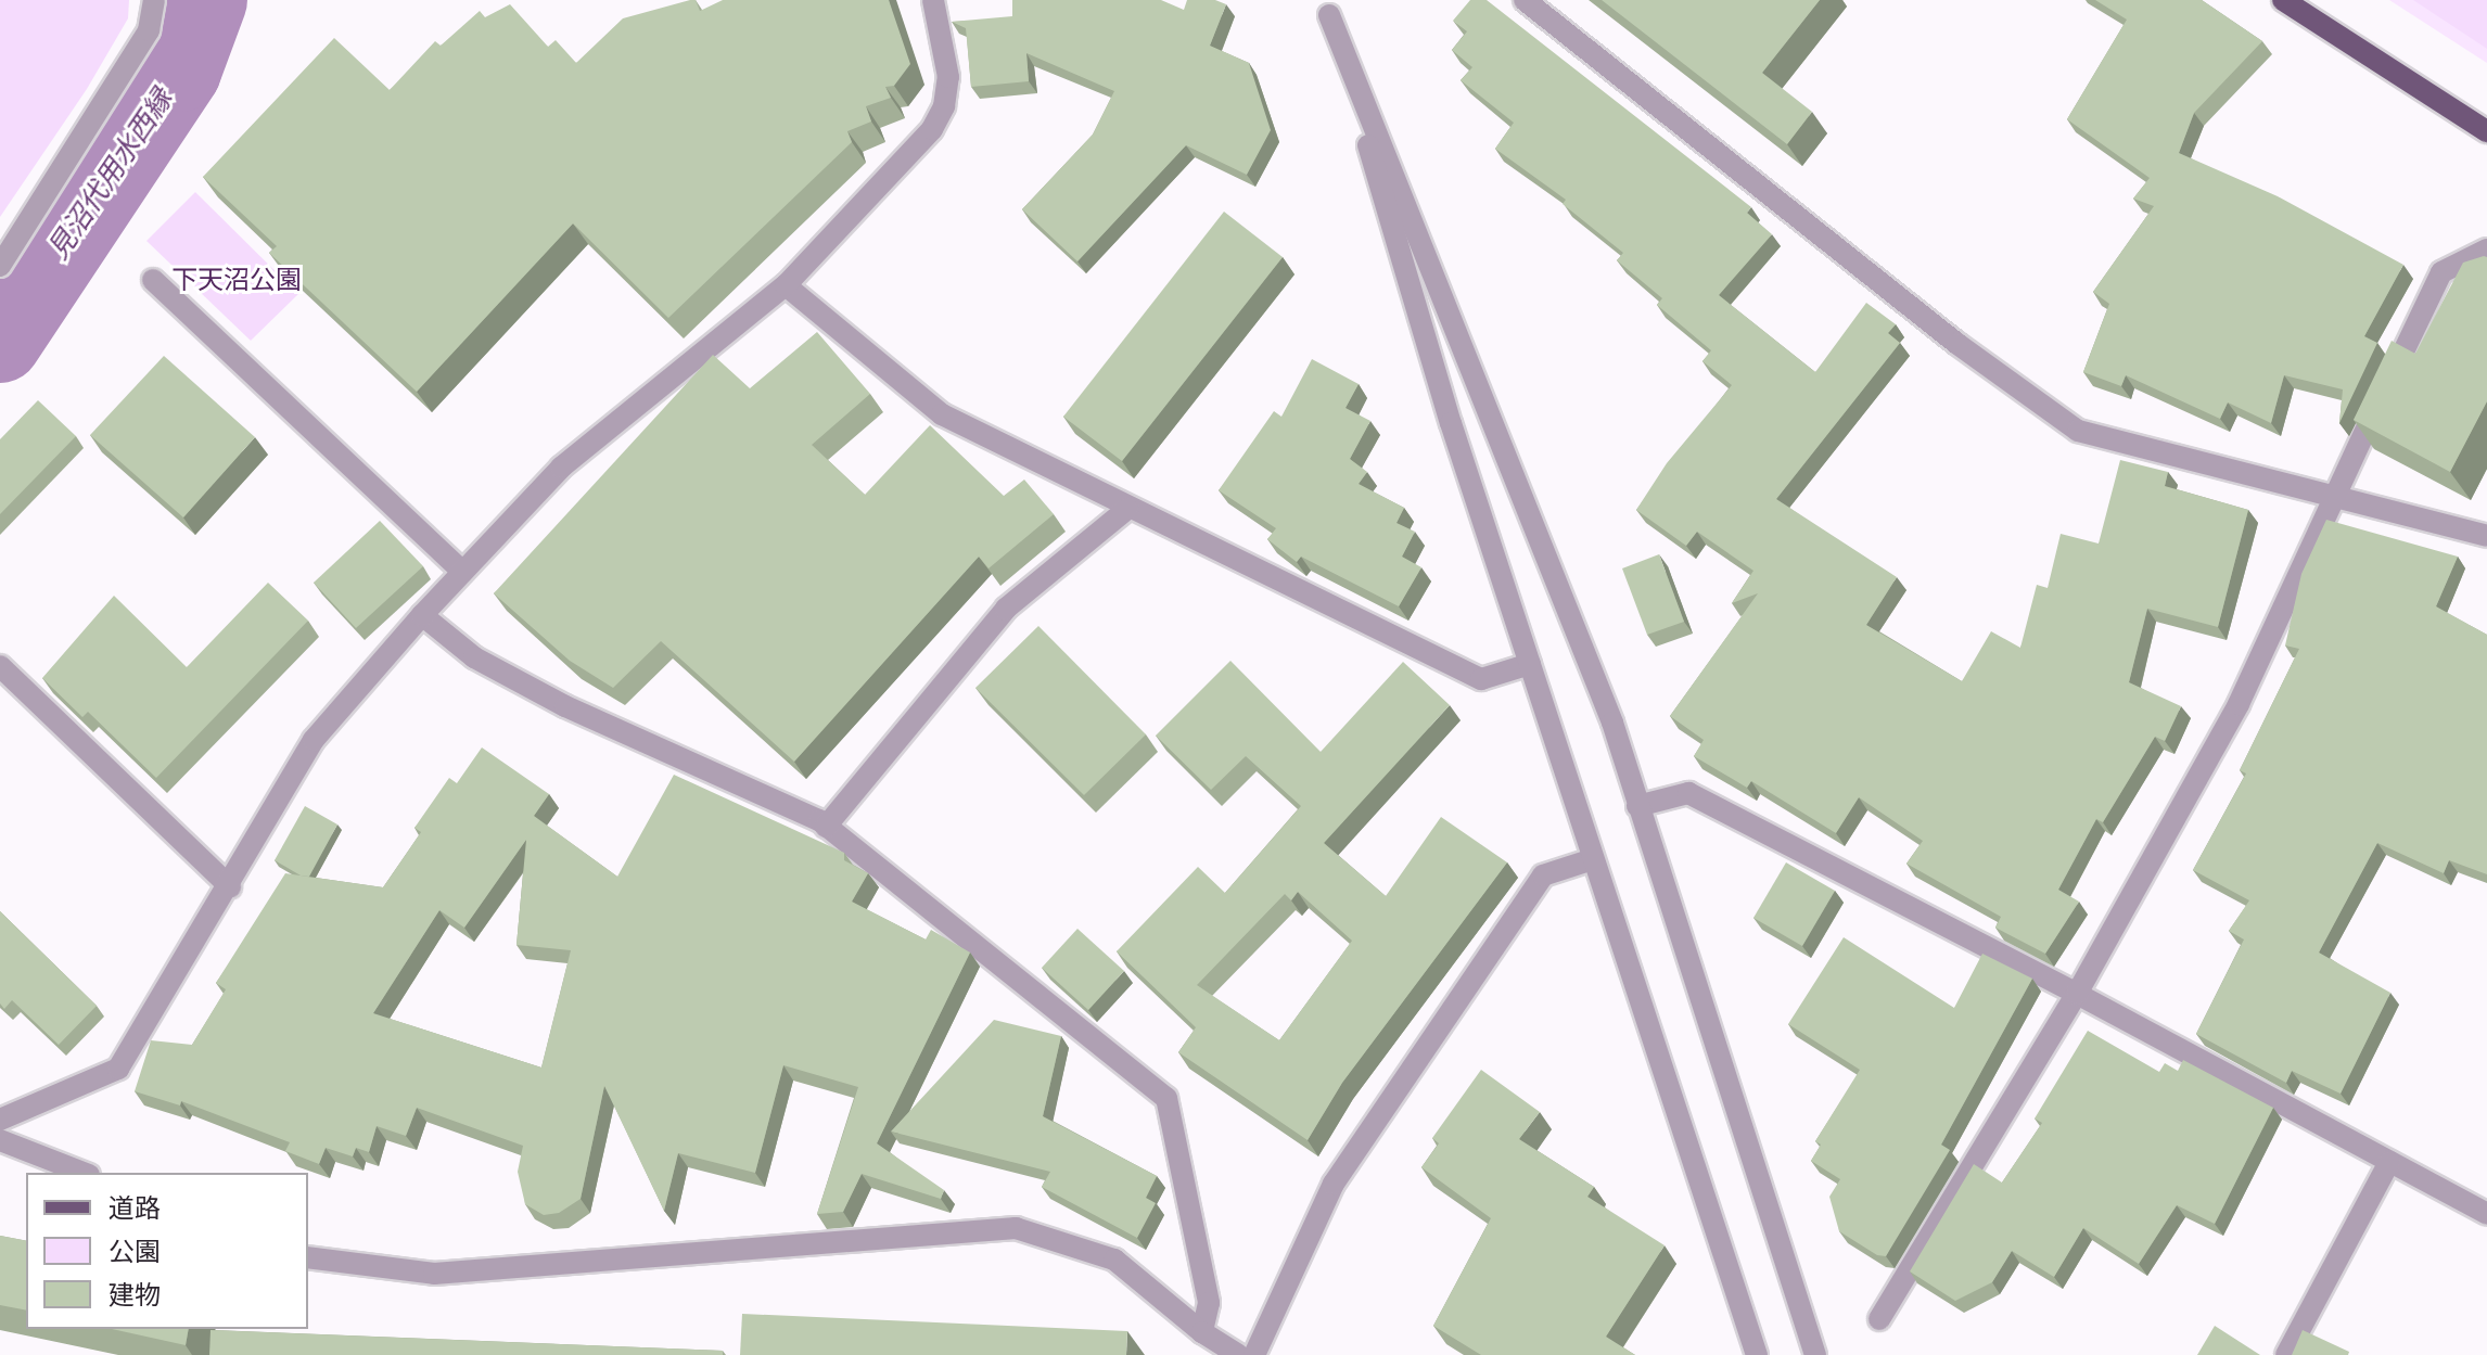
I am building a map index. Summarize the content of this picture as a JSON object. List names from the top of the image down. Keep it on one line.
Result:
{"water":["見沼代用水西縁"],"parks":["下天沼公園"],"legend":["道路","公園","建物"]}
